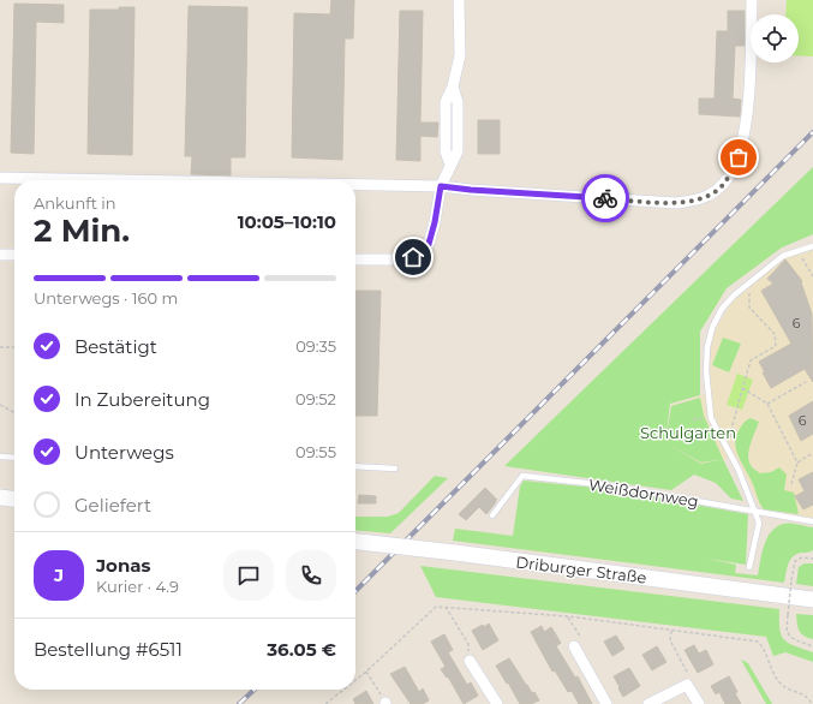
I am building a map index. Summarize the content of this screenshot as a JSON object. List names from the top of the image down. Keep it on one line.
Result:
{"streets":{"main road":["Driburger Straße"],"lane":["Weißdornweg"]},"parks":["Schulgarten"],"house_numbers":["6","6"],"page":{"heading":["2 Min.","Ankunft in","10:05–10:10"],"panel":["Jonas","Kurier · 4.9","Bestellung #6511","36.05 €"],"bar":"Unterwegs · 160 m","list":[["Bestätigt","09:35"],["In Zubereitung","09:52"],["Unterwegs","09:55"],"Geliefert"],"round":"J"}}
